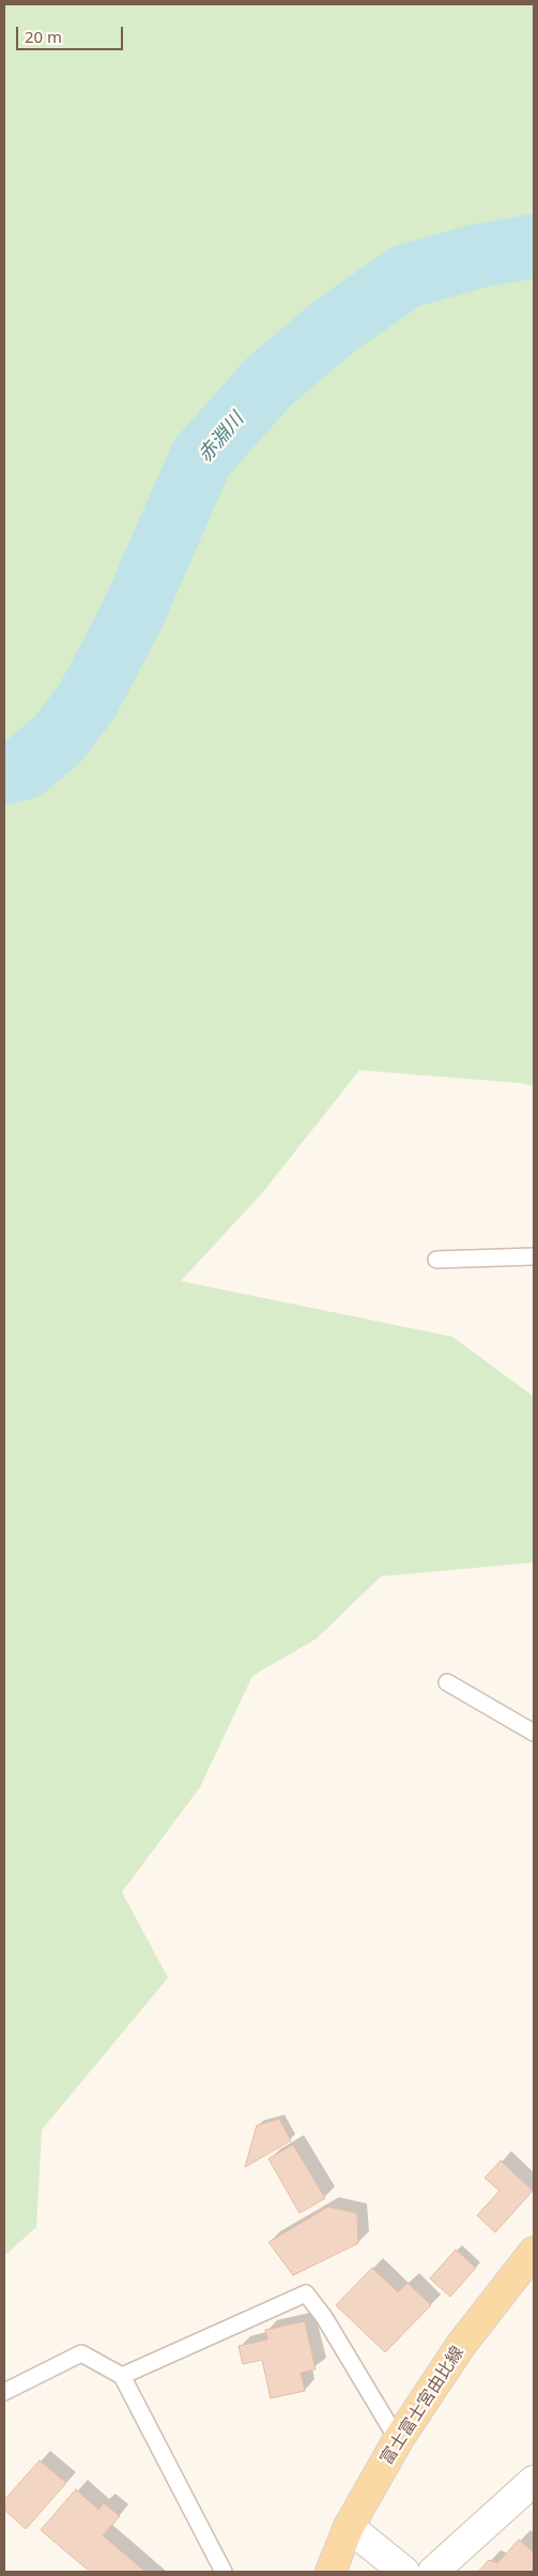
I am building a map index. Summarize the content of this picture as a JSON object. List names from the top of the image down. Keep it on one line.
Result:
{"streets":{"main road":["富士富士宮由比線"]},"water":["赤淵川"],"scale_bar":"20 m"}
